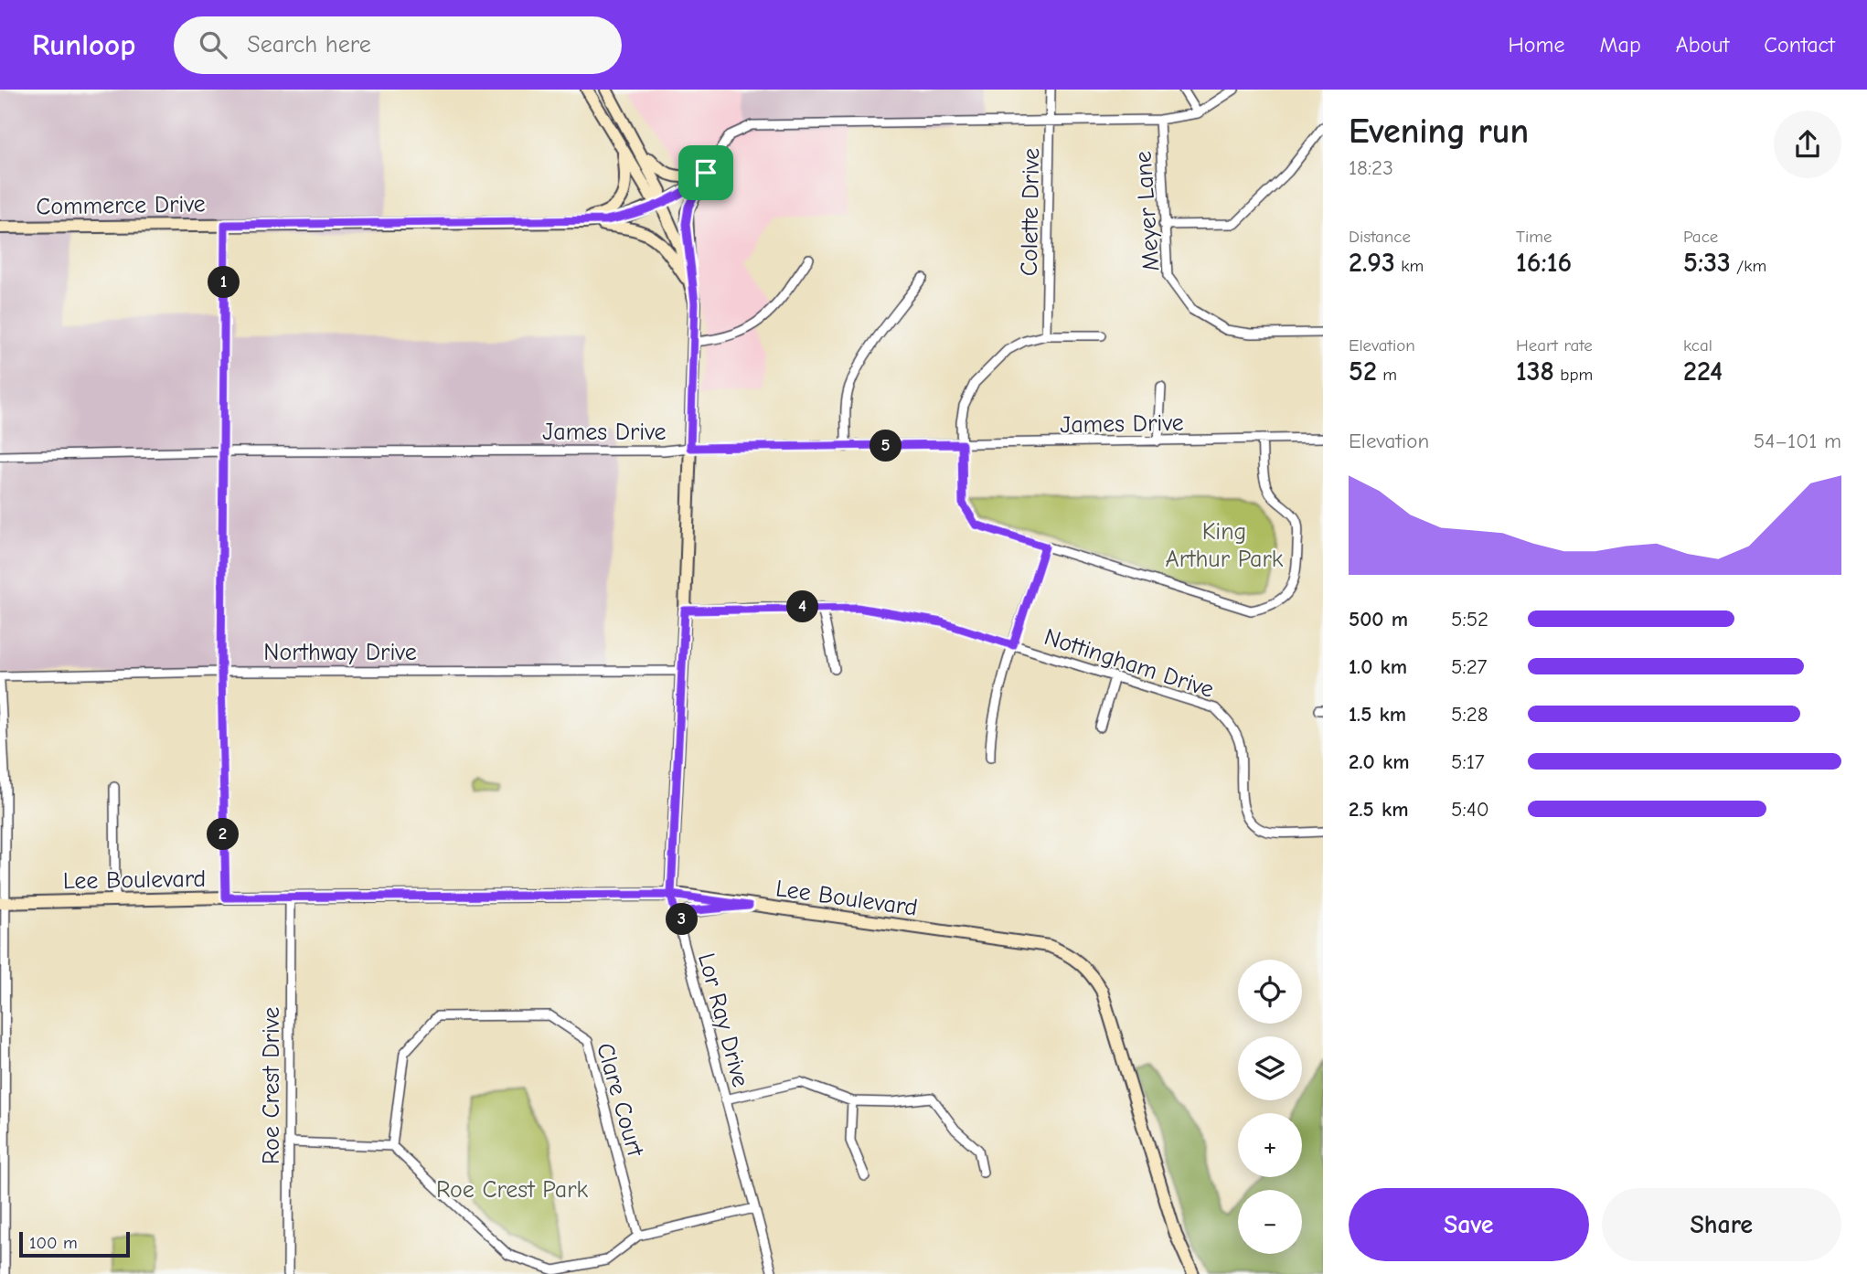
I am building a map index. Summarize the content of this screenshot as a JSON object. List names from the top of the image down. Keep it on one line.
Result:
{"streets":{"main road":["Commerce Drive","Lee Boulevard","Lor Ray Drive"],"street":["Meyer Lane","Colette Drive","James Drive","Northway Drive","Nottingham Drive","Roe Crest Drive","Clare Court"]},"crossings":[["Commerce Drive","Meyer Lane"],["Commerce Drive","Colette Drive"],["Commerce Drive","Lor Ray Drive"],["James Drive","Lor Ray Drive"],["Northway Drive","Lor Ray Drive"],["Nottingham Drive","Lor Ray Drive"],["Lee Boulevard","Lor Ray Drive"],["Lee Boulevard","Roe Crest Drive"]],"parks":["King Arthur Park","Roe Crest Park"],"scale_bar":"100 m","page":{"header":"Runloop","search":"Search here","nav":["Home","Map","About","Contact"],"heading":["Evening run","18:23"],"stats":[["Distance","2.93 km"],["Time","16:16"],["Pace","5:33 /km"],["Elevation","52 m"],["Heart rate","138 bpm"],["kcal","224"]],"pins":["1","5","4","2","3"],"chart":["Elevation","54–101 m"],"list":[{"name":"500 m","note":"5:52"},{"name":"1.0 km","note":"5:27"},{"name":"1.5 km","note":"5:28"},{"name":"2.0 km","note":"5:17"},{"name":"2.5 km","note":"5:40"}],"map_buttons":["+","−"],"buttons":["Save","Share"],"scale":"100 m"}}
